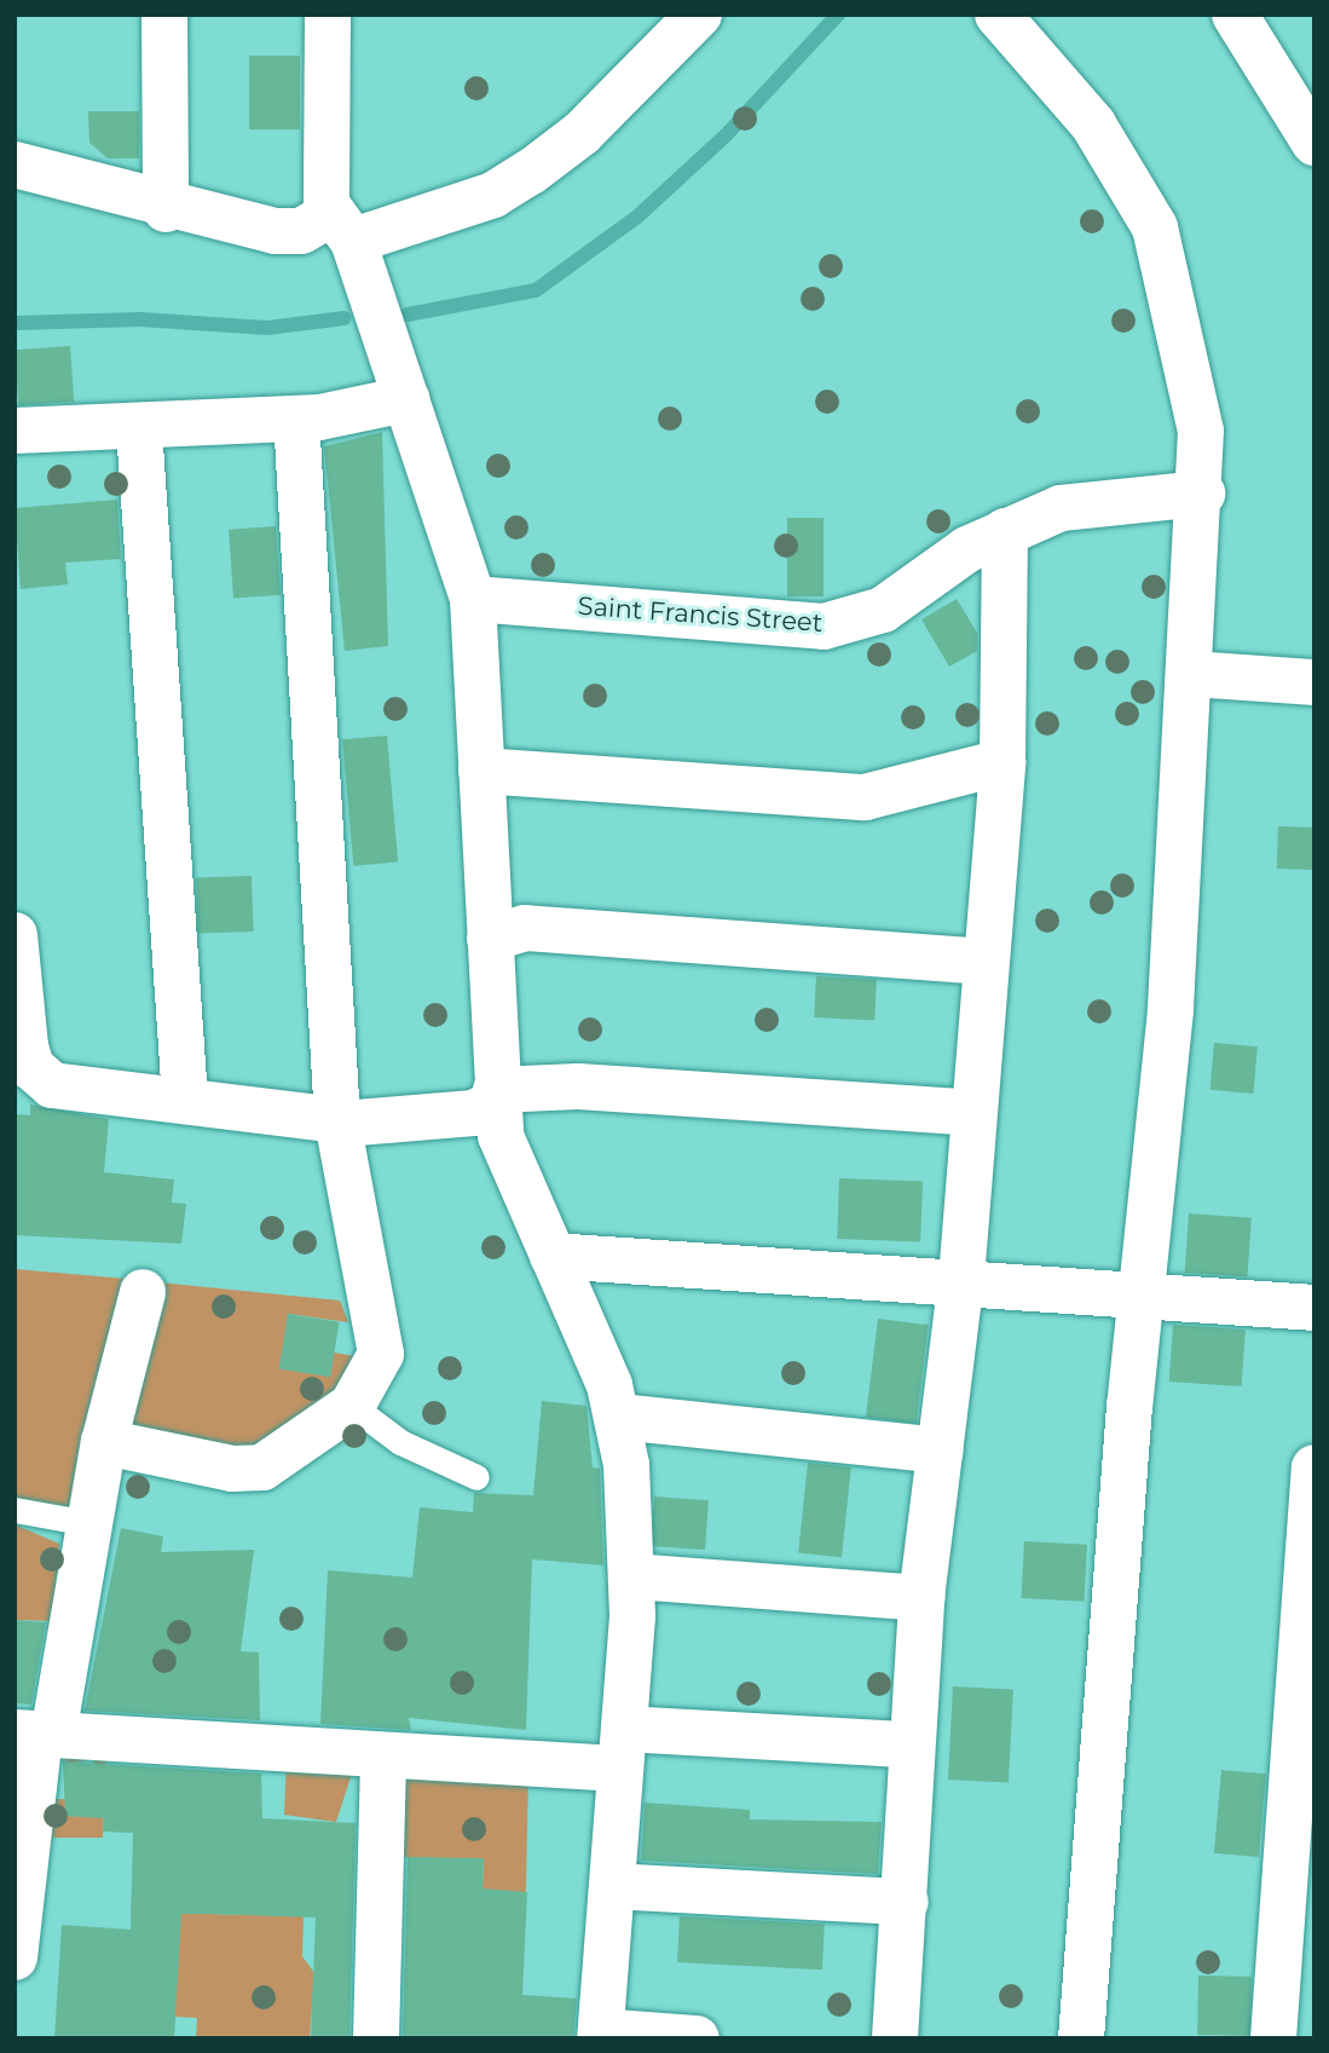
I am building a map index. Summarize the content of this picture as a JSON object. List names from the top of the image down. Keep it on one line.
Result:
{"streets":{"street":["Saint Francis Street"]}}
